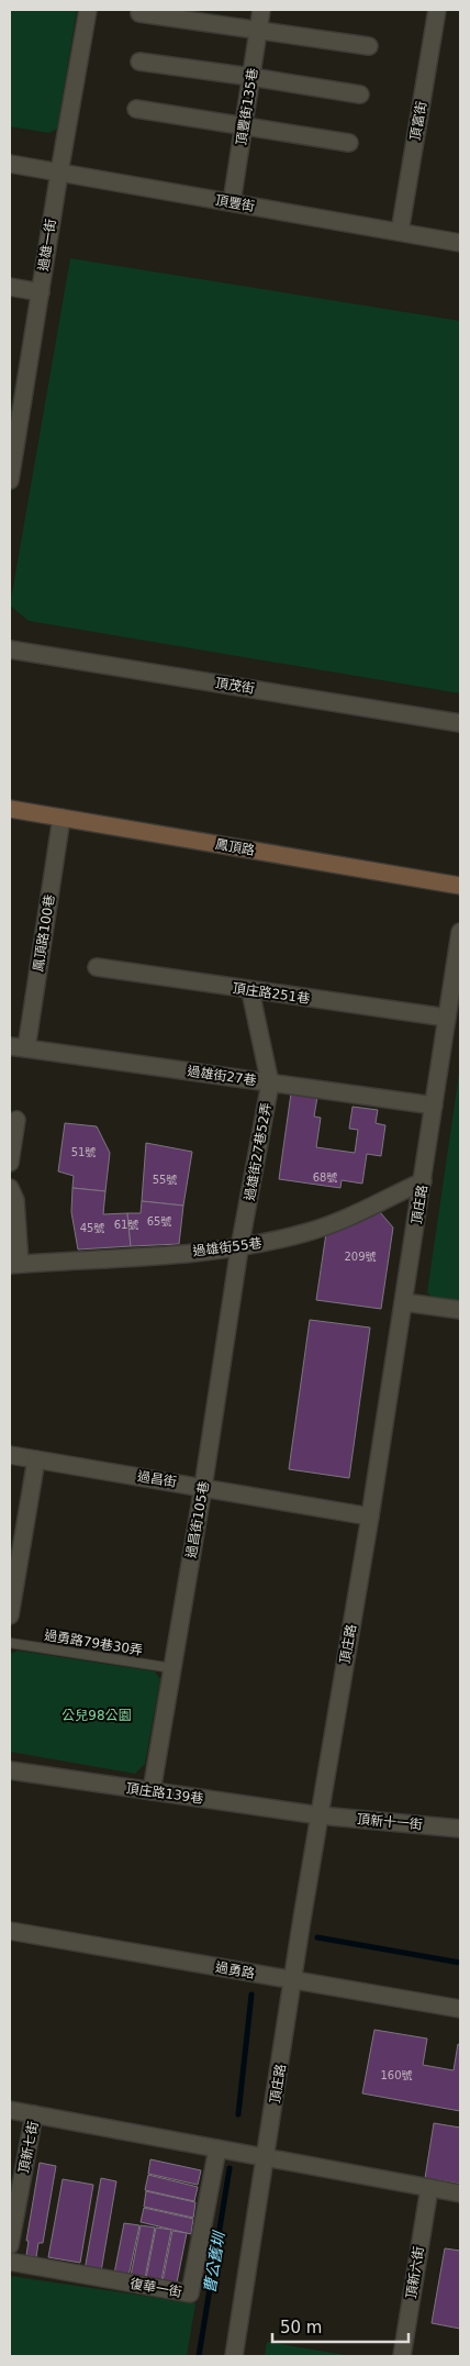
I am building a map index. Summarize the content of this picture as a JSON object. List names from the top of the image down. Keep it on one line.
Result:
{"streets":{"main road":["鳳頂路"],"street":["頂豐街135巷","頂富街","頂豐街","過雄一街","頂茂街","鳳頂路100巷","頂庄路251巷","過雄街27巷","過雄街27巷52弄","頂庄路","過雄街55巷","過昌街","過昌街105巷","頂庄路139巷","頂新十一街","過勇路","頂新七街","頂新六街","復華一街"],"lane":["過勇路79巷30弄"]},"crossings":[["頂豐街135巷","頂豐街"],["頂富街","頂豐街"],["頂豐街","過雄一街"],["鳳頂路","鳳頂路100巷"],["鳳頂路100巷","過雄街27巷"],["頂庄路251巷","過雄街27巷52弄"],["頂庄路251巷","頂庄路"],["過雄街27巷","過雄街27巷52弄"],["過雄街27巷","頂庄路"],["過雄街27巷52弄","過雄街55巷"],["過雄街27巷52弄","過昌街105巷"],["頂庄路","過雄街55巷"],["頂庄路","過昌街"],["頂庄路","頂庄路139巷"],["頂庄路","頂新十一街"],["頂庄路","過勇路"],["過雄街55巷","過昌街105巷"],["過昌街","過昌街105巷"],["過昌街105巷","過勇路79巷30弄"],["過昌街105巷","頂庄路139巷"],["頂庄路139巷","頂新十一街"]],"water":["曹公舊圳"],"parks":["公兒98公園"],"house_numbers":["51號","68號","55號","65號","61號","45號","209號","160號"],"scale_bar":"50 m"}
